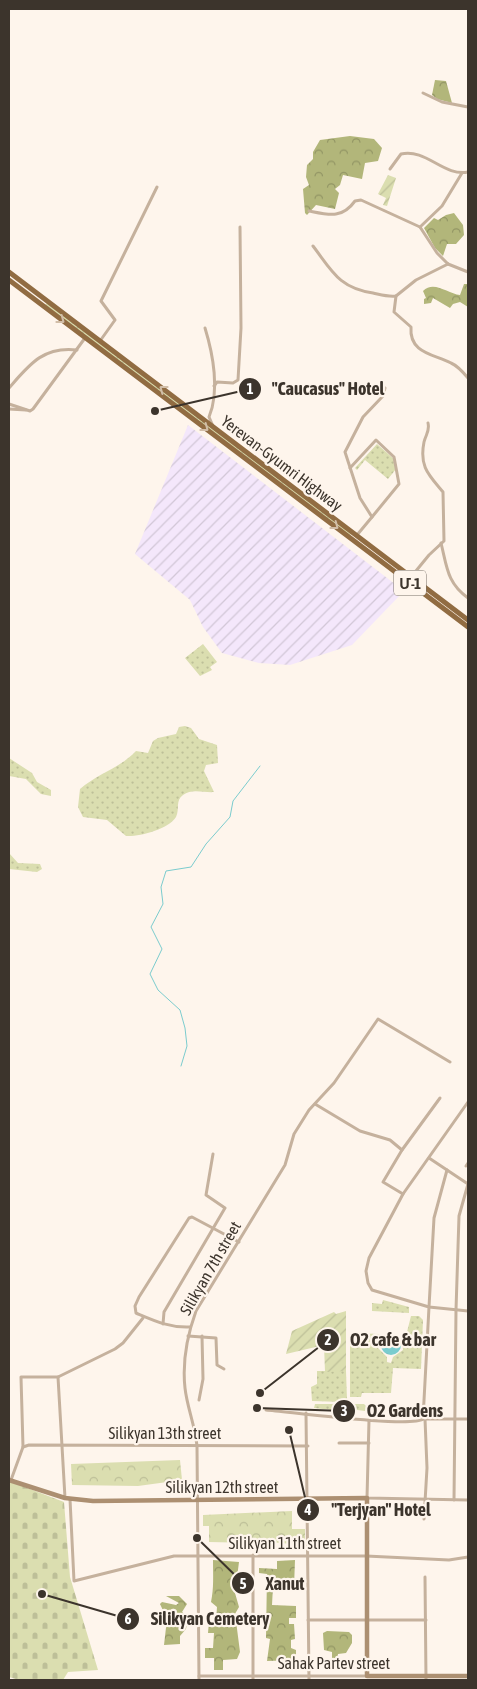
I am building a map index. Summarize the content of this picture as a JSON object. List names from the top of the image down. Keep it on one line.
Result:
{"streets":{"highway":["Yerevan-Gyumri Highway","Մ-1"],"main road":["Silikyan 12th street","Sahak Partev street"],"street":["Silikyan 7th street","Silikyan 13th street","Silikyan 11th street"]},"crossings":[["Silikyan 7th street","Silikyan 13th street"],["Silikyan 7th street","Silikyan 12th street"],["Silikyan 7th street","Silikyan 11th street"],["Silikyan 7th street","Sahak Partev street"],["Silikyan 12th street","Silikyan 11th street"]],"places":["\"Caucasus\" Hotel","O2 cafe & bar","O2 Gardens","\"Terjyan\" Hotel","Xanut","Silikyan Cemetery"]}
